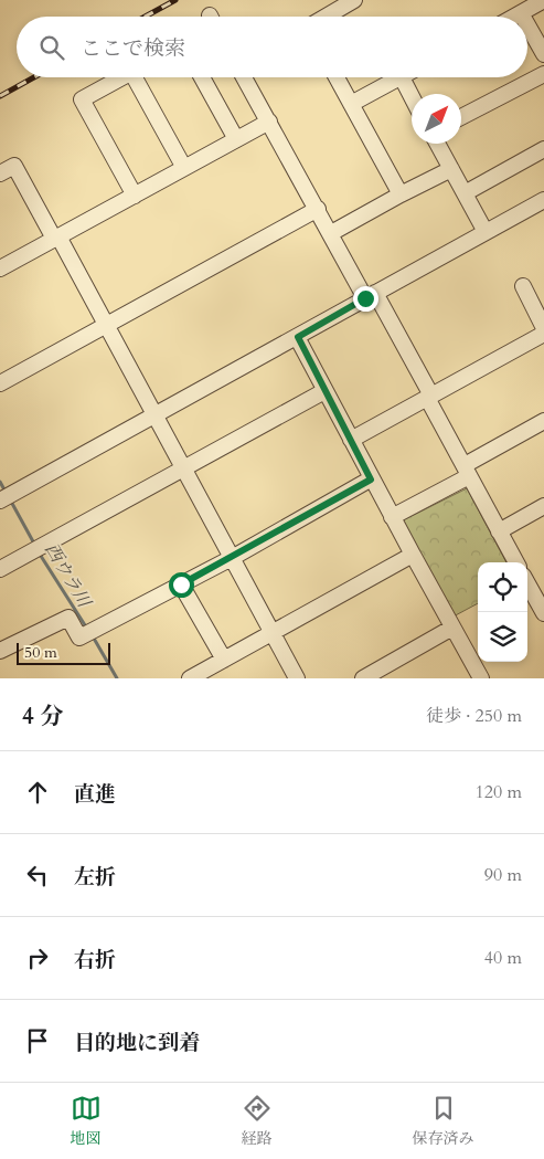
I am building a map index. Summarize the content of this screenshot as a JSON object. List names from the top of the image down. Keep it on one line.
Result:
{"water":["西ウラ川"],"scale_bar":"50 m","north":"top right","page":{"search":"ここで検索","scale":"50 m","heading":["4 分","徒歩 · 250 m"],"list":[["直進","120 m"],["左折","90 m"],["右折","40 m"],"目的地に到着"],"nav":["地図","経路","保存済み"]}}
